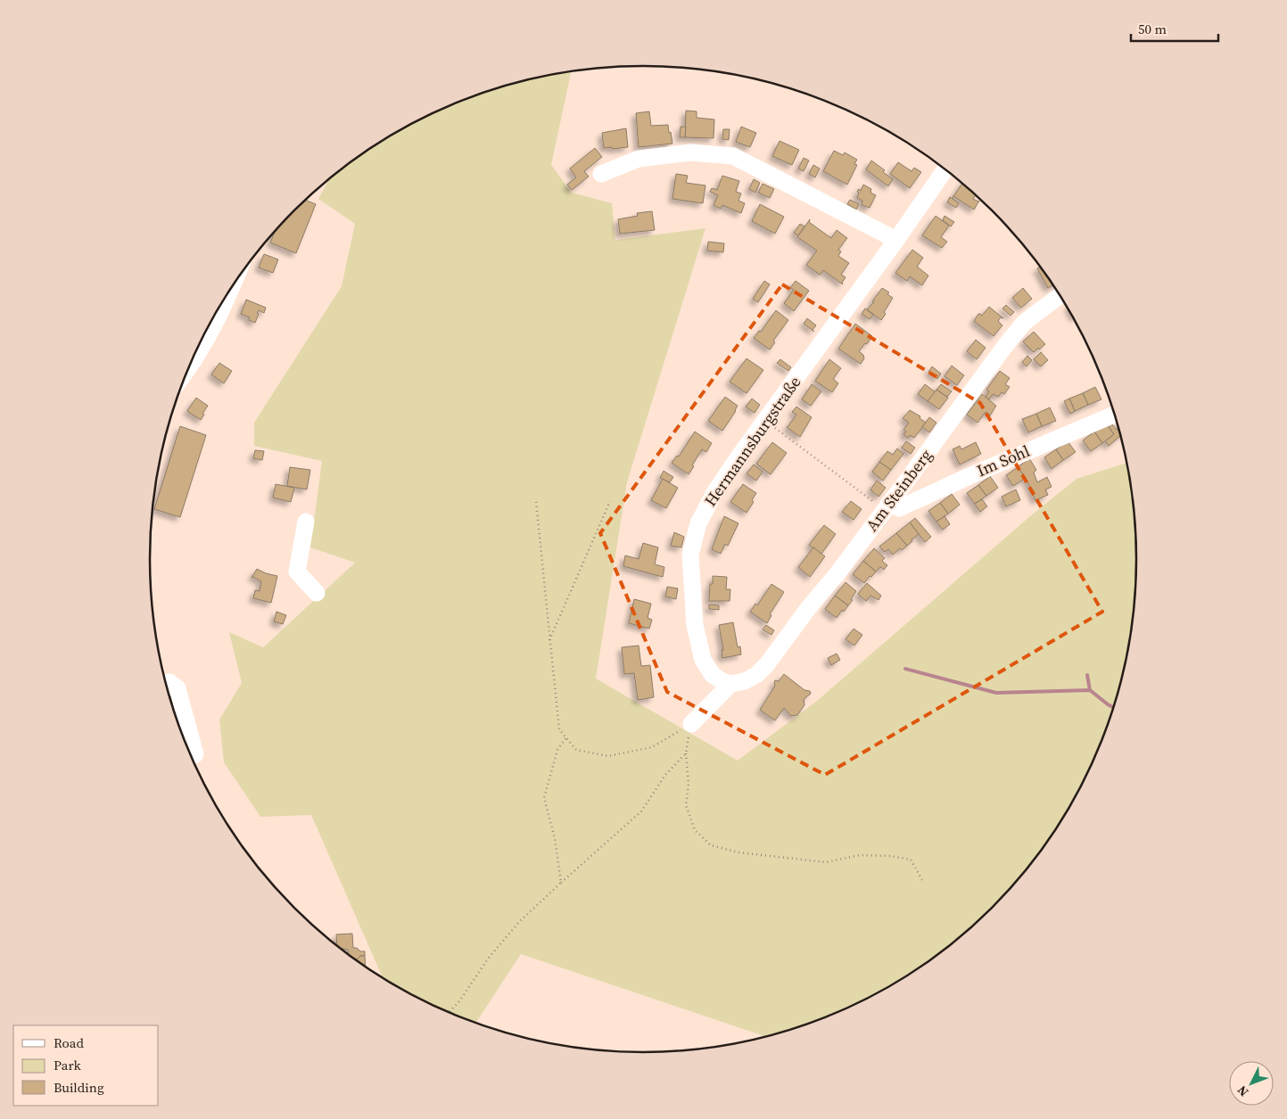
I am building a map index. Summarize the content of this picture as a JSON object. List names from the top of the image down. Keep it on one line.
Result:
{"streets":{"street":["Hermannsburgstraße","Im Sohl","Am Steinberg"]},"crossings":[["Hermannsburgstraße","Am Steinberg"],["Im Sohl","Am Steinberg"]],"legend":["Road","Park","Building"],"scale_bar":"50 m","north":"bottom left"}
